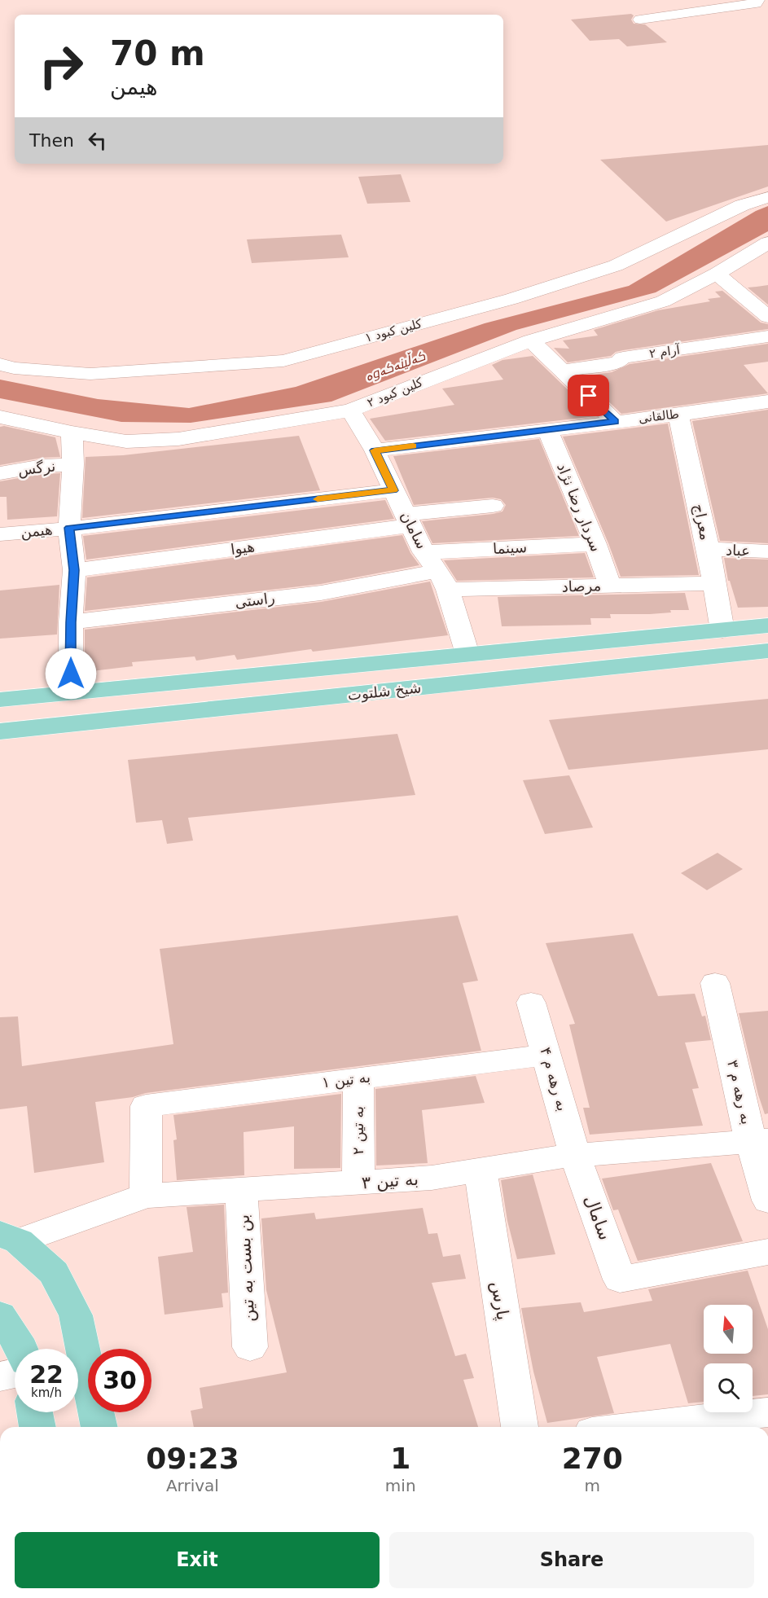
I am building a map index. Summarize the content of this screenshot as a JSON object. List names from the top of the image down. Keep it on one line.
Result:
{"streets":{"main road":["شیخ شلتوت"],"street":["کلین کبود ۱","آرام ۲","کلین کبود ۲","طالقانی","نرگس","سردار رضا نژاد","معراج","سامان","هیمن","هیوا","سینما","عباد","مرصاد","راستی","به رهه م ۴","به تین ۱","به رهه م ۳","به تین ۲","به تین ۳","سامال","بن بست به تین","پارس"]},"crossings":[["کلین کبود ۲","سامان"],["طالقانی","سردار رضا نژاد"],["طالقانی","معراج"],["طالقانی","سامان"],["سردار رضا نژاد","سینما"],["سردار رضا نژاد","مرصاد"],["معراج","عباد"],["معراج","مرصاد"],["معراج","شیخ شلتوت"],["سامان","هیمن"],["سامان","هیوا"],["سامان","سینما"],["سامان","مرصاد"],["سامان","راستی"],["سامان","شیخ شلتوت"],["مرصاد","راستی"],["به رهه م ۴","به تین ۱"],["به رهه م ۴","به تین ۳"],["به رهه م ۴","سامال"],["به تین ۱","به تین ۲"],["به تین ۱","به تین ۳"],["به رهه م ۳","به تین ۳"],["به تین ۲","به تین ۳"],["به تین ۳","سامال"],["به تین ۳","بن بست به تین"],["به تین ۳","پارس"]],"water":["کەڵینەکەوە"],"north":"top","page":{"turn":["70 m","هیمن"],"then":"Then","speed":"22 km/h","limit":"30","eta":["09:23","Arrival","1","min","270","m"],"buttons":["Exit","Share"]}}
